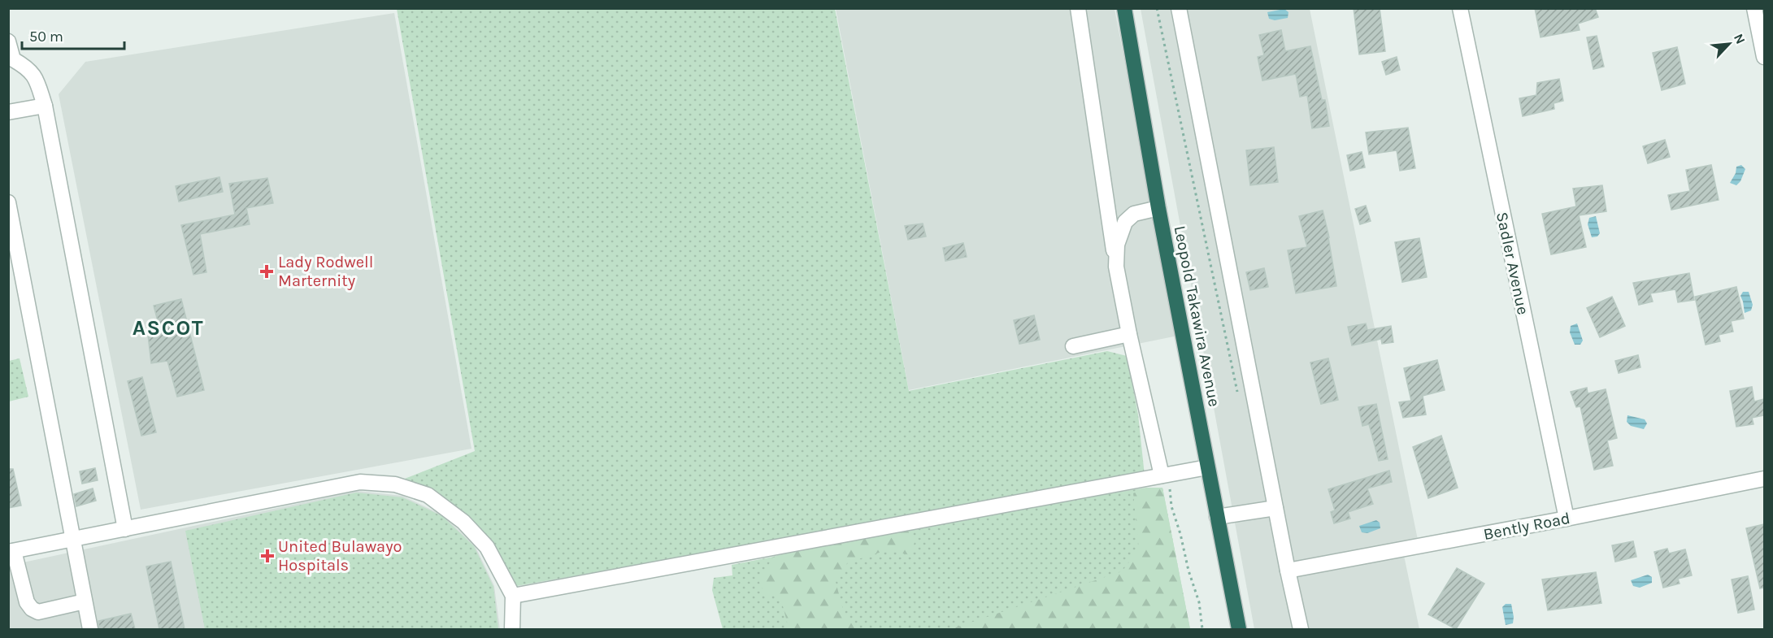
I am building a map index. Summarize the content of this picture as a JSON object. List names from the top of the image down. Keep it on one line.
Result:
{"streets":{"highway":["Leopold Takawira Avenue"],"street":["Sadler Avenue","Bently Road"]},"crossings":[["Sadler Avenue","Bently Road"]],"districts":["ASCOT"],"places":{"health":["Lady Rodwell Marternity","United Bulawayo Hospitals"]},"scale_bar":"50 m","north":"top right"}
